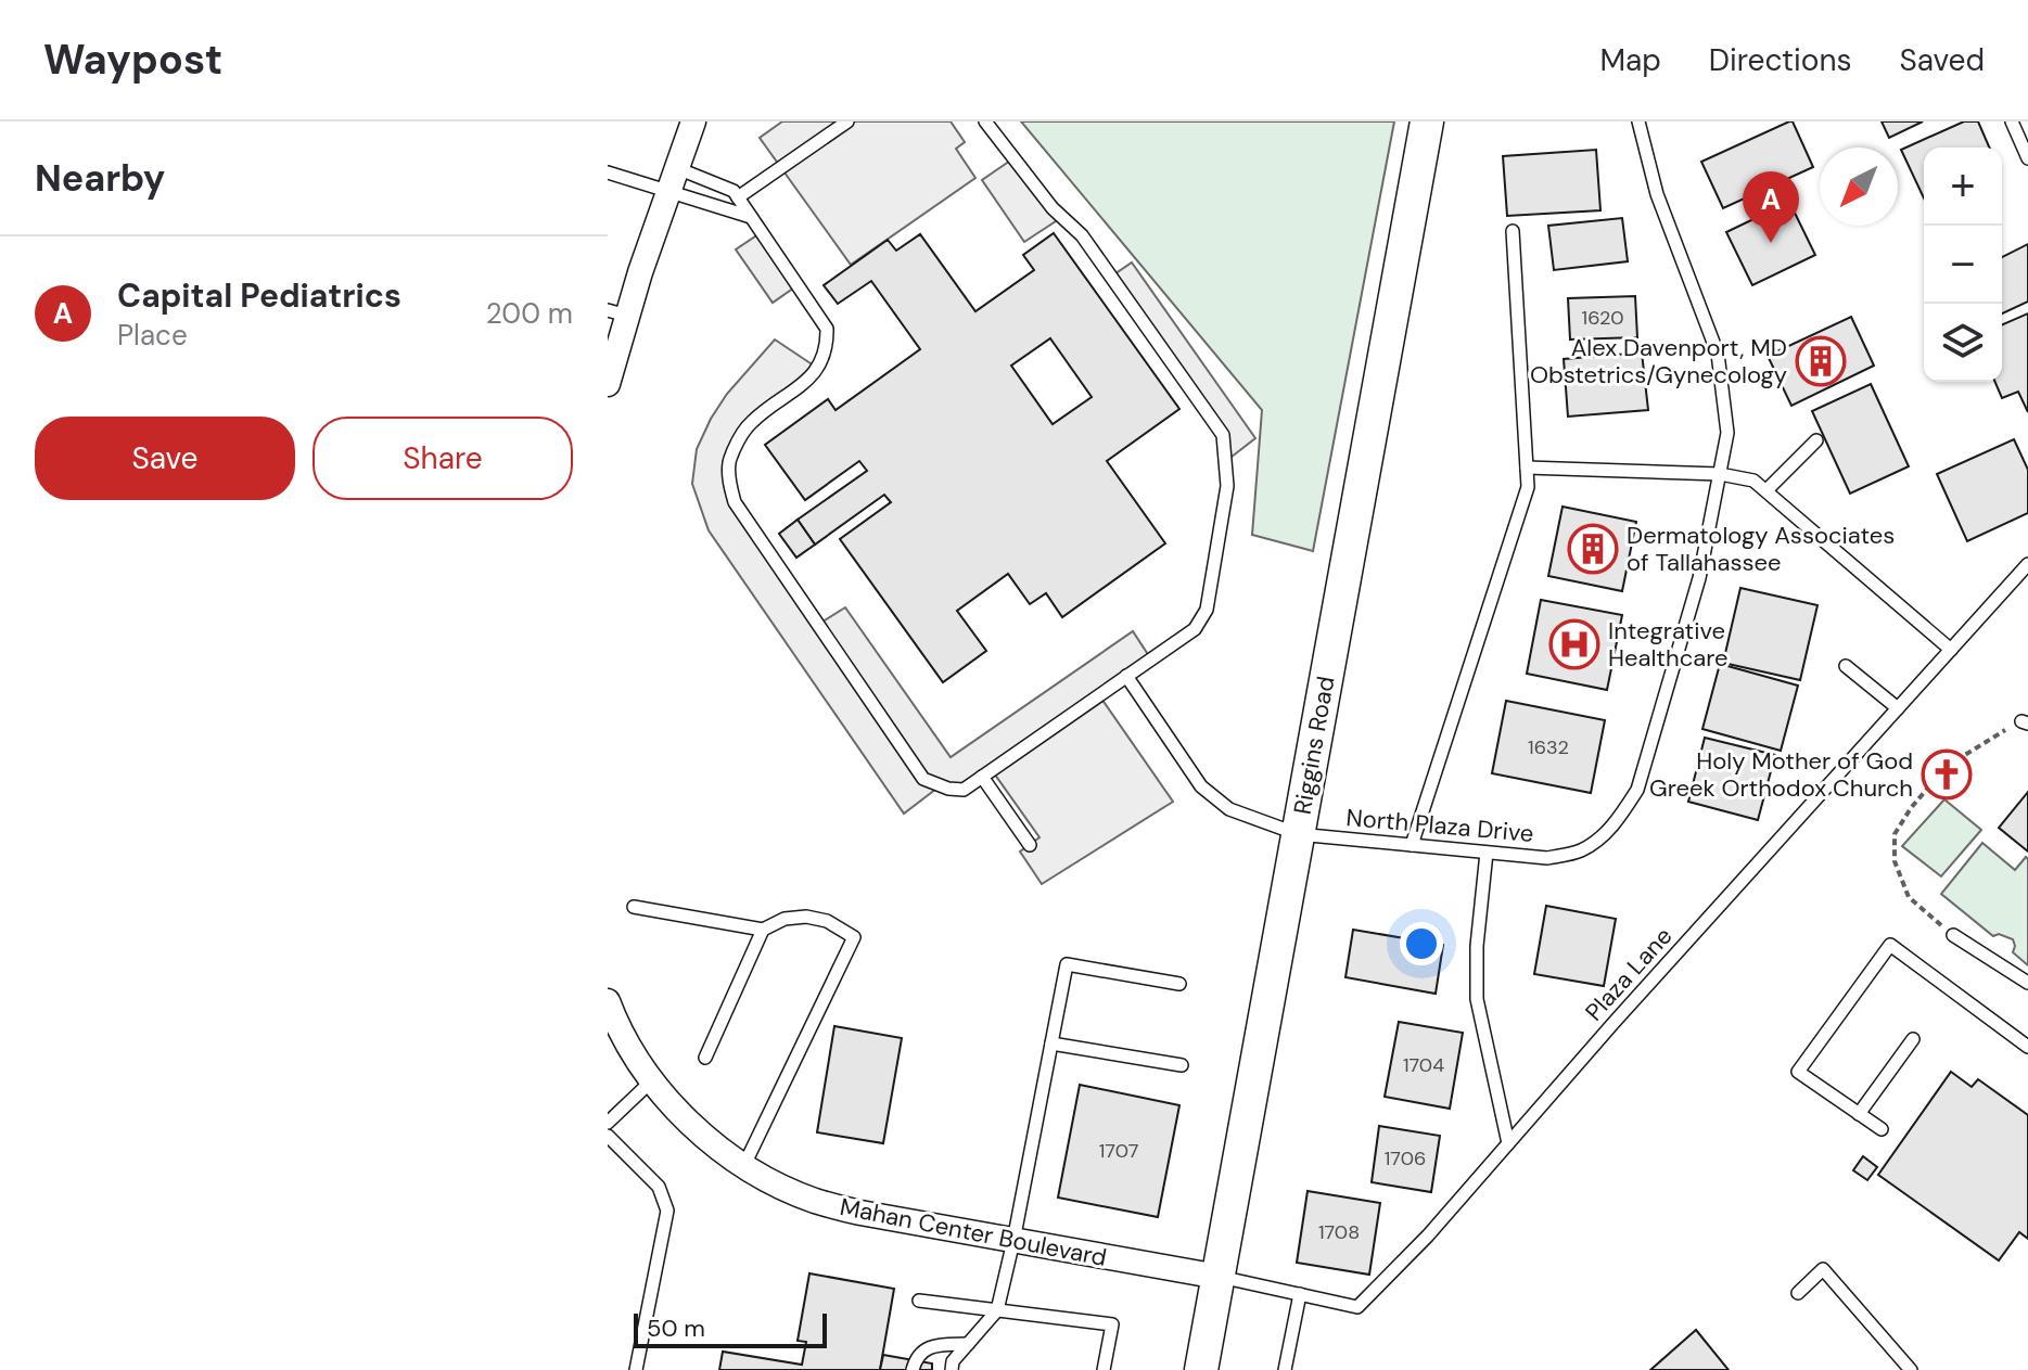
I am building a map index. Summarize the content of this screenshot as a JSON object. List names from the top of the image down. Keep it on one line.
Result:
{"streets":{"street":["Riggins Road","Mahan Center Boulevard"],"lane":["North Plaza Drive","Plaza Lane"]},"crossings":[["Riggins Road","North Plaza Drive"],["Riggins Road","Plaza Lane"],["Riggins Road","Mahan Center Boulevard"],["Plaza Lane","Mahan Center Boulevard"]],"places":{"building":["Alex Davenport, MD Obstetrics/Gynecology","Dermatology Associates of Tallahassee"],"hospital":["Integrative Healthcare"],"church":["Holy Mother of God Greek Orthodox Church"]},"house_numbers":["1620","1632","1704","1707","1706","1708"],"scale_bar":"50 m","north":"bottom left","page":{"header":"Waypost","nav":["Map","Directions","Saved"],"heading":"Nearby","map_buttons":["+","−"],"pins":"A","list":[{"mark":"A","name":"Capital Pediatrics","note":"Place","value":"200 m"}],"buttons":["Save","Share"],"scale":"50 m"}}
